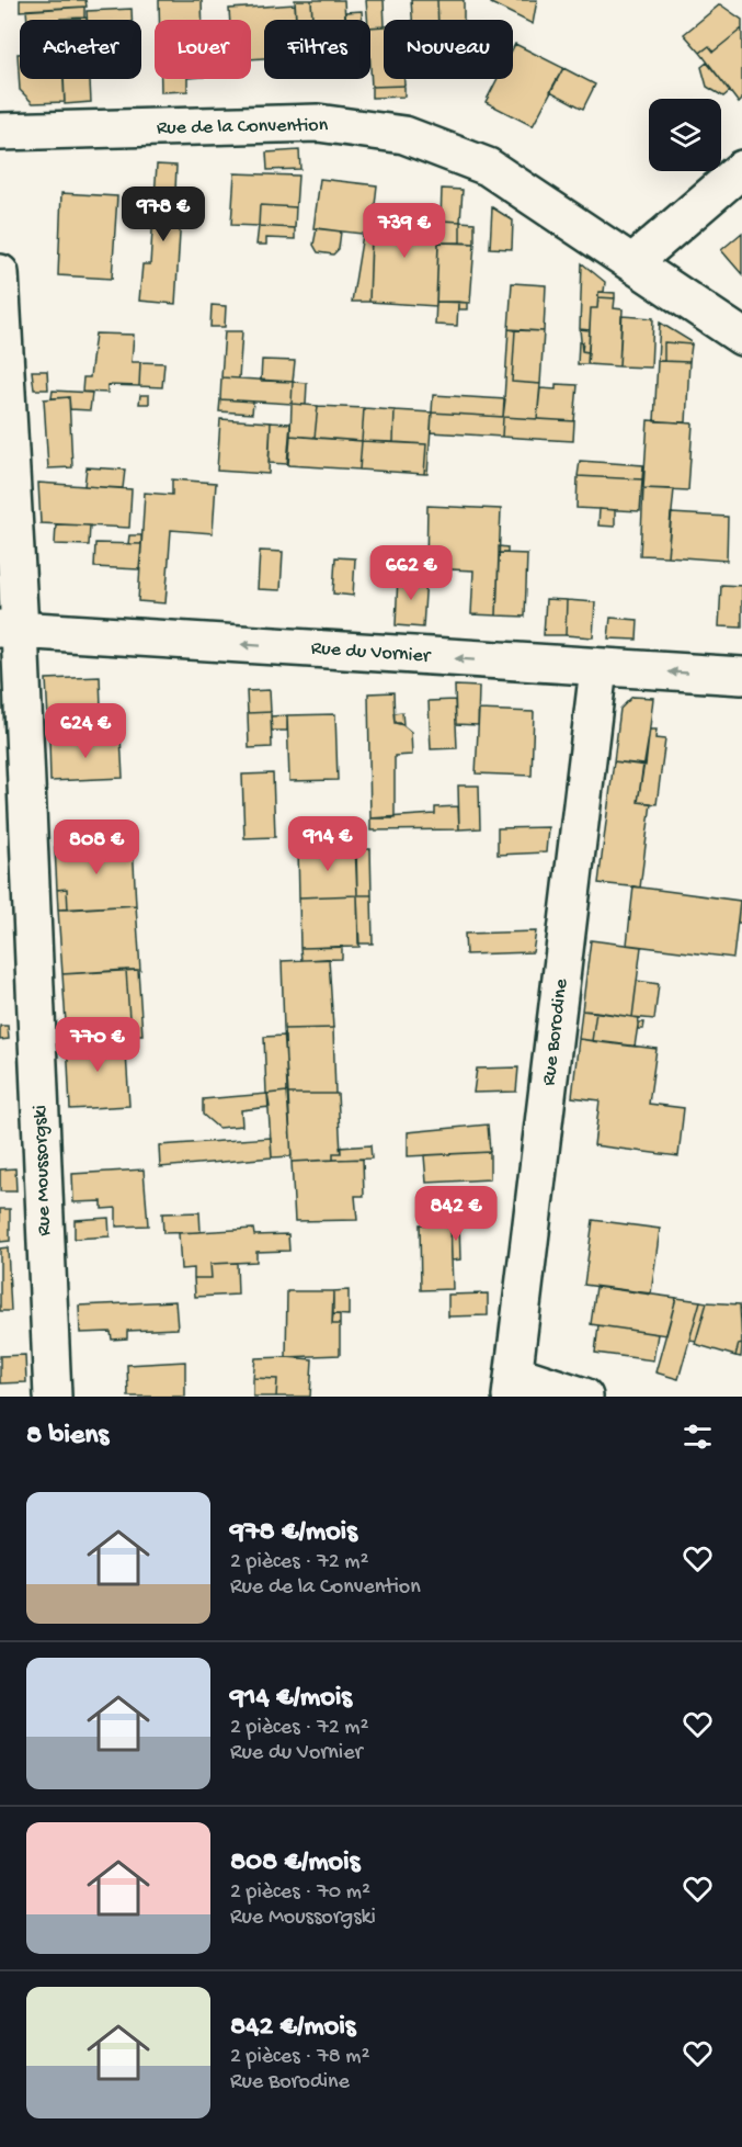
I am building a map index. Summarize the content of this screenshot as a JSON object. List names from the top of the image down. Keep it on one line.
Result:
{"streets":{"street":["Rue de la Convention","Rue du Vornier","Rue Borodine","Rue Moussorgski"]},"crossings":[["Rue du Vornier","Rue Borodine"],["Rue du Vornier","Rue Moussorgski"]],"one_way":["Rue du Vornier"],"page":{"chip":["Acheter","Louer","Filtres","Nouveau"],"price":["978 €","739 €","662 €","624 €","914 €","808 €","770 €","842 €"],"heading":"8 biens","list":[{"name":"978 €/mois","note":"2 pièces · 72 m² · Rue de la Convention"},{"name":"914 €/mois","note":"2 pièces · 72 m² · Rue du Vornier"},{"name":"808 €/mois","note":"2 pièces · 70 m² · Rue Moussorgski"},{"name":"842 €/mois","note":"2 pièces · 78 m² · Rue Borodine"}]}}
